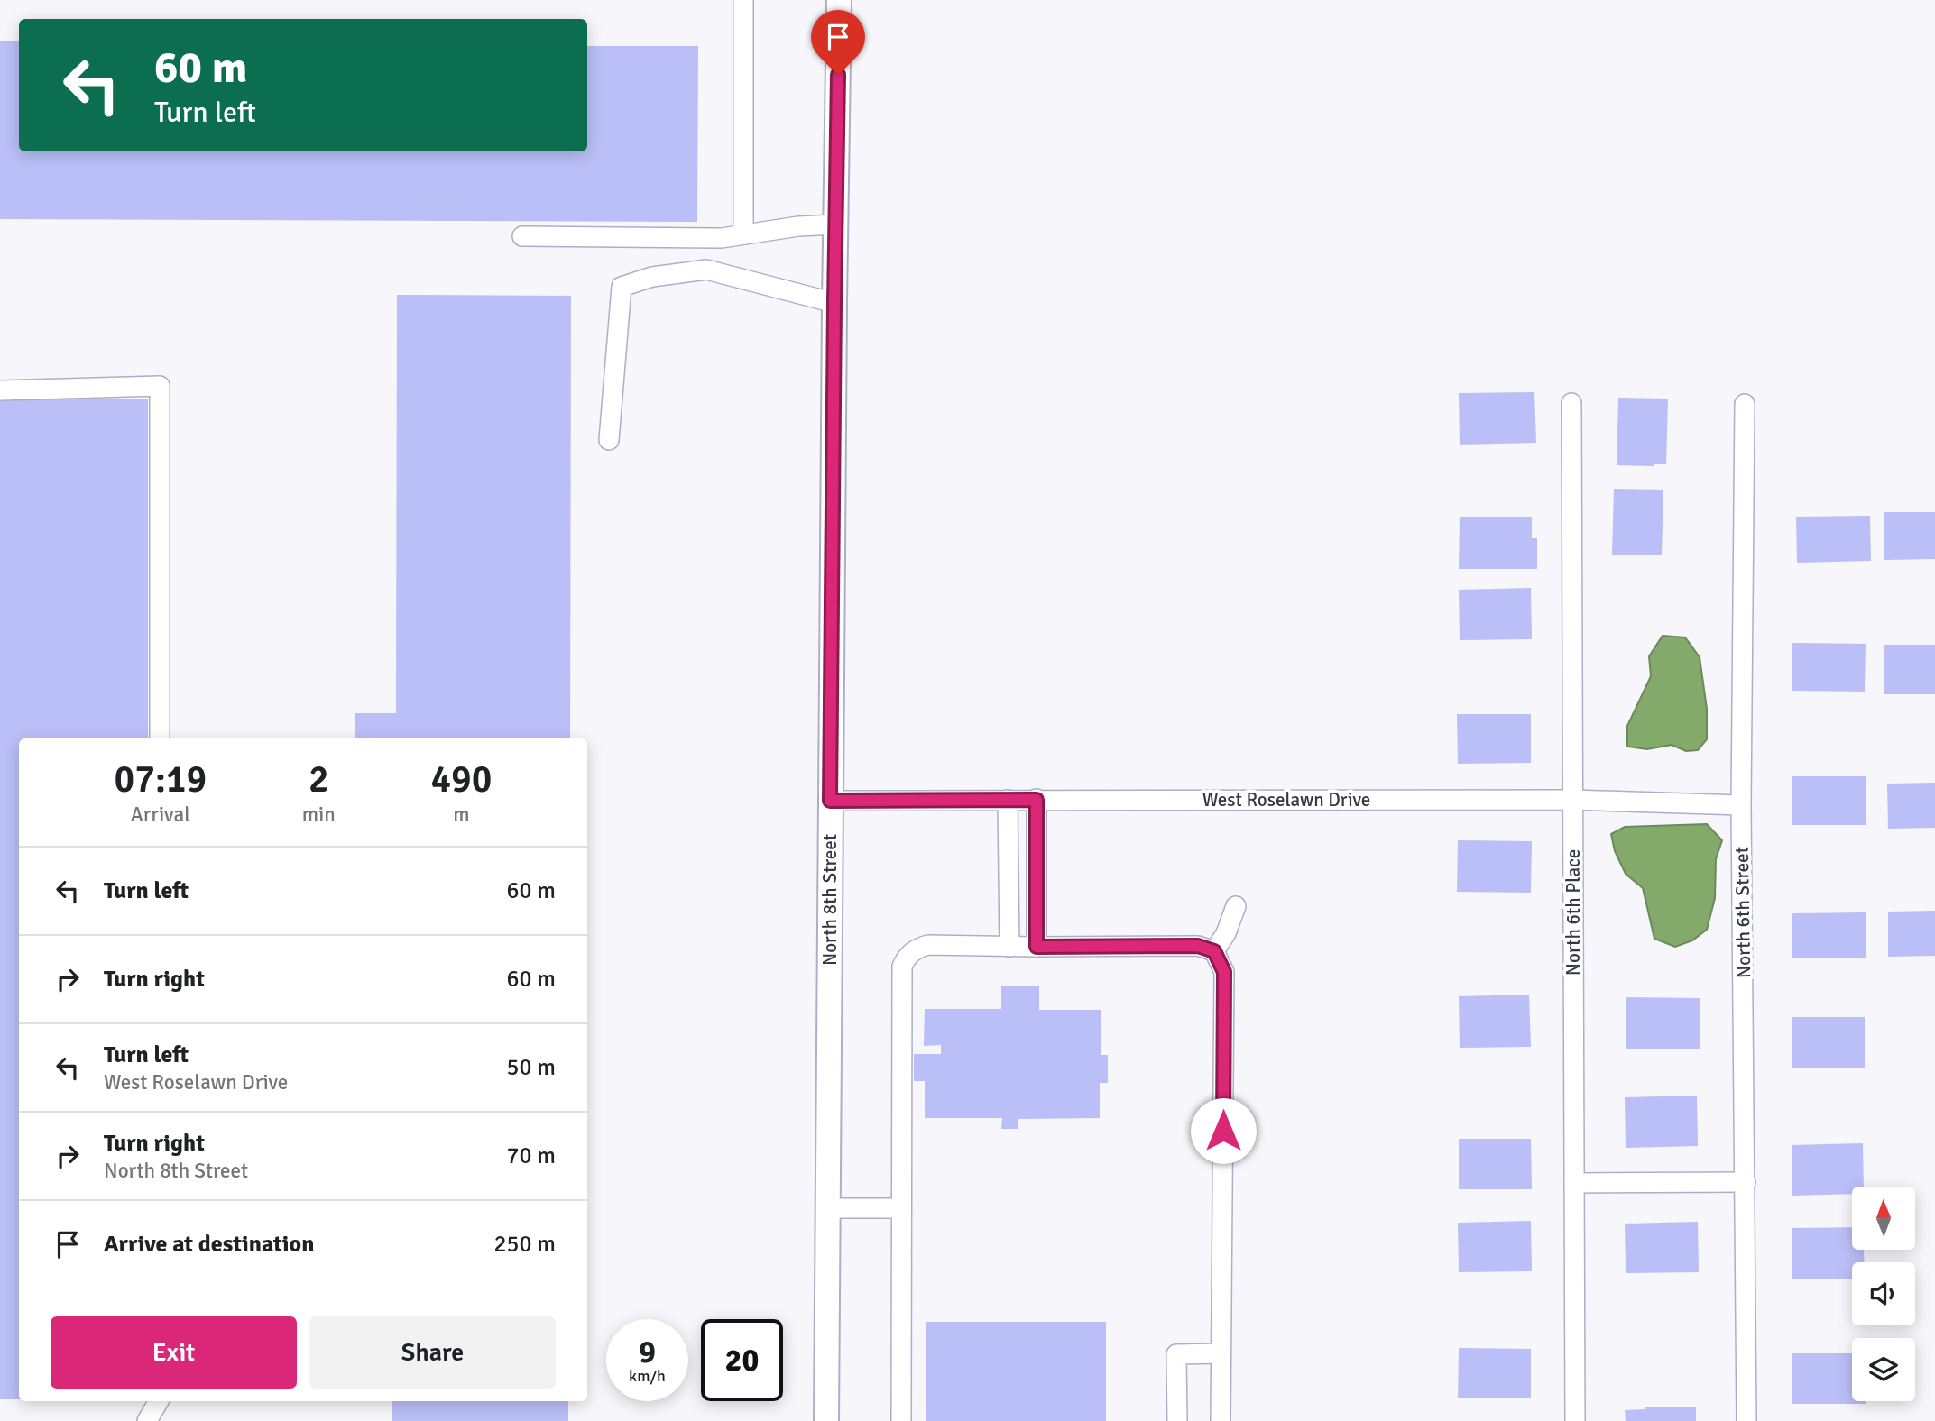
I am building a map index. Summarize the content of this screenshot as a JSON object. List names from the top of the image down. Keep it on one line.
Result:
{"streets":{"main road":["North 8th Street"],"street":["West Roselawn Drive","North 6th Place","North 6th Street"]},"crossings":[["West Roselawn Drive","North 8th Street"],["West Roselawn Drive","North 6th Place"],["West Roselawn Drive","North 6th Street"]],"north":"top","page":{"turn":["60 m","Turn left"],"eta":["07:19","Arrival","2","min","490","m"],"list":[{"name":"Turn left","value":"60 m"},{"name":"Turn right","value":"60 m"},{"name":"Turn left","note":"West Roselawn Drive","value":"50 m"},{"name":"Turn right","note":"North 8th Street","value":"70 m"},{"name":"Arrive at destination","value":"250 m"}],"buttons":["Exit","Share"],"speed":"9 km/h","limit":"20"}}
